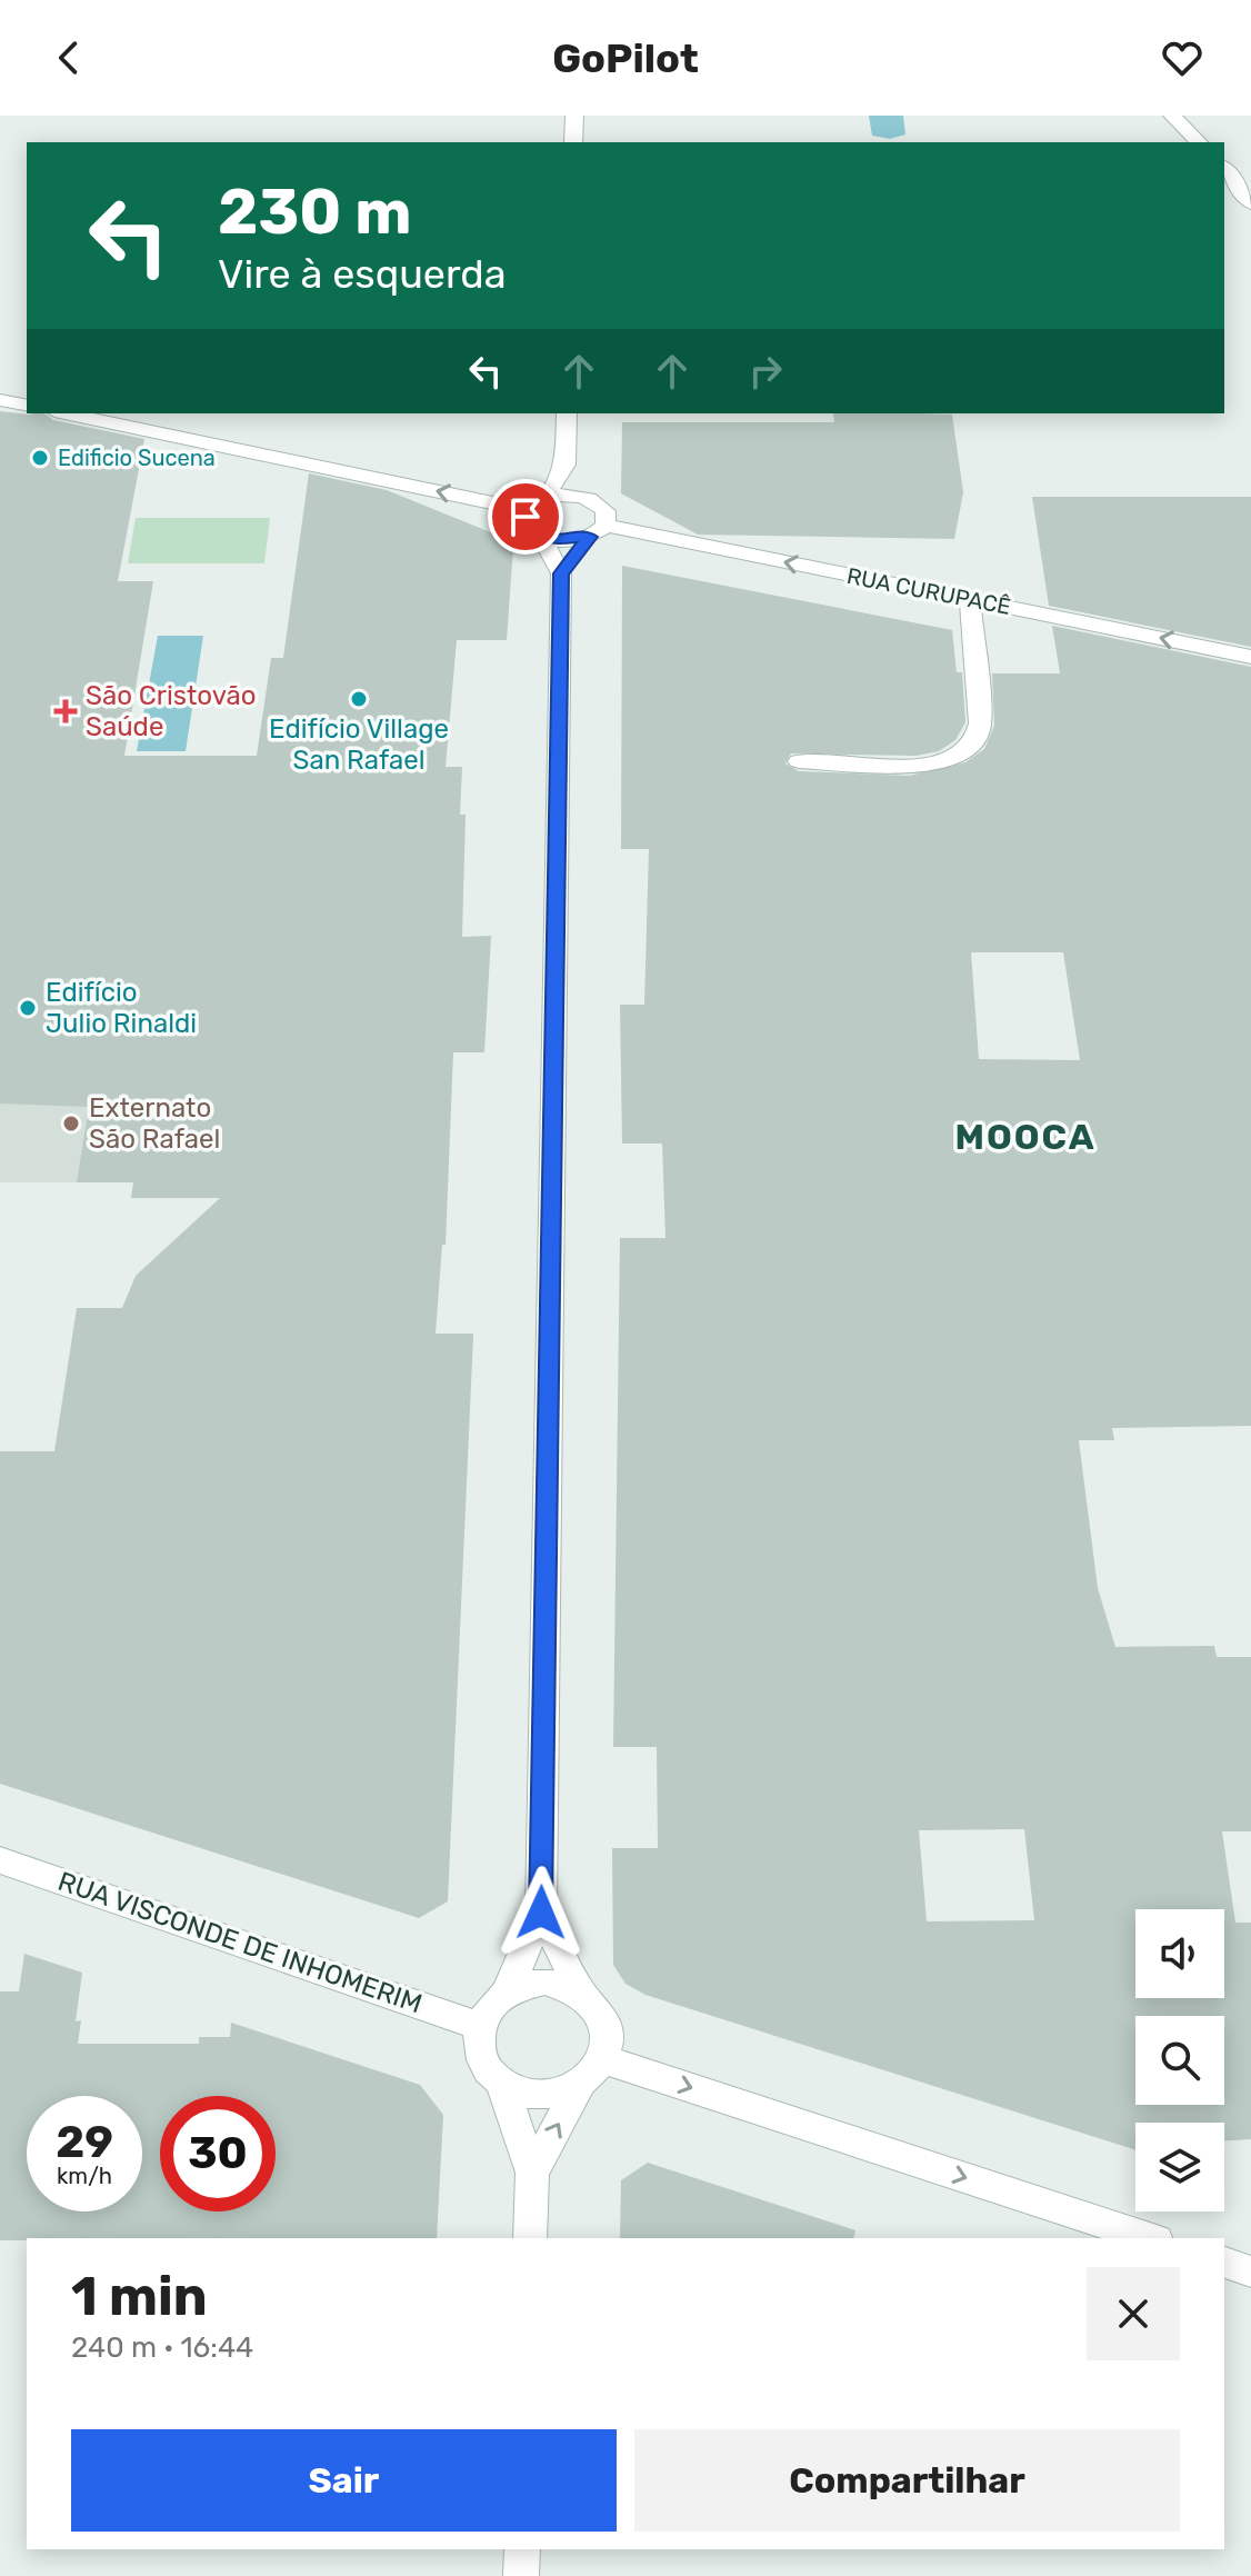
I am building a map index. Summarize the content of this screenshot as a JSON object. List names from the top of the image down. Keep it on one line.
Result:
{"streets":{"street":["RUA CURUPACÊ","RUA VISCONDE DE INHOMERIM"]},"one_way":["RUA CURUPACÊ"],"districts":["MOOCA"],"places":{"other":["Edificio Sucena","Edifício Village San Rafael","Edifício Julio Rinaldi","Externato São Rafael"],"health":["São Cristovão Saúde"]},"page":{"header":"GoPilot","turn":["230 m","Vire à esquerda"],"speed":"29 km/h","limit":"30","heading":["1 min","240 m · 16:44"],"buttons":["Sair","Compartilhar"]}}
